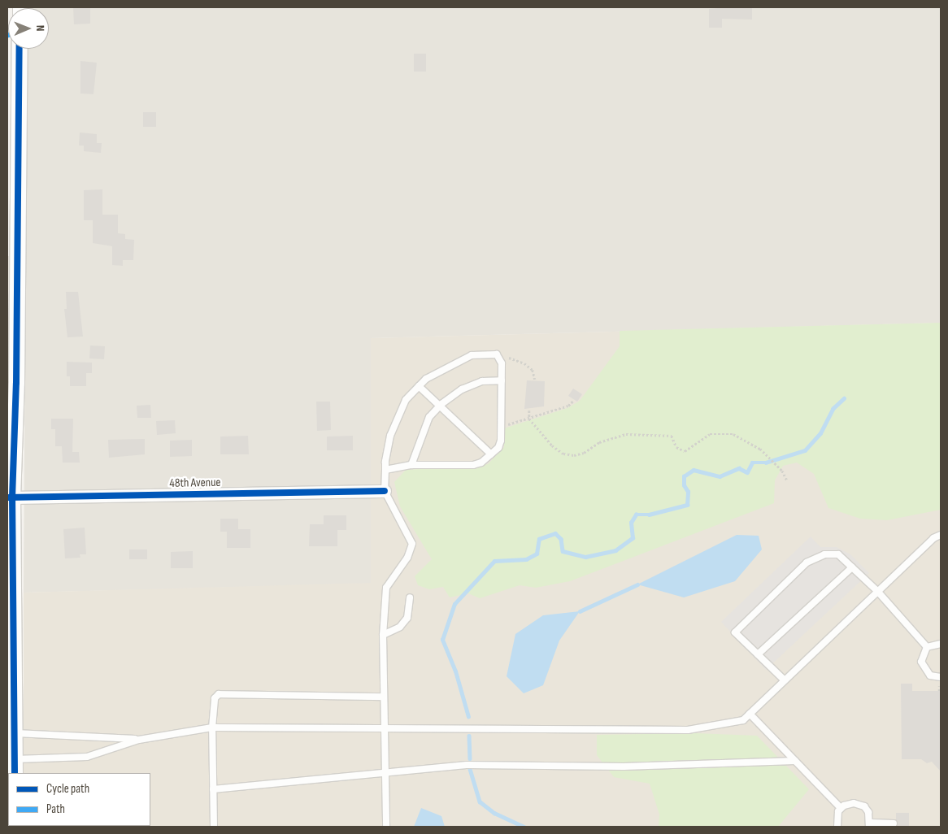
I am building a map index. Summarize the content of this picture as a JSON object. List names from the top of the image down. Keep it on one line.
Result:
{"streets":{"street":["48th Avenue"]},"legend":["Cycle path","Path"],"north":"right"}
